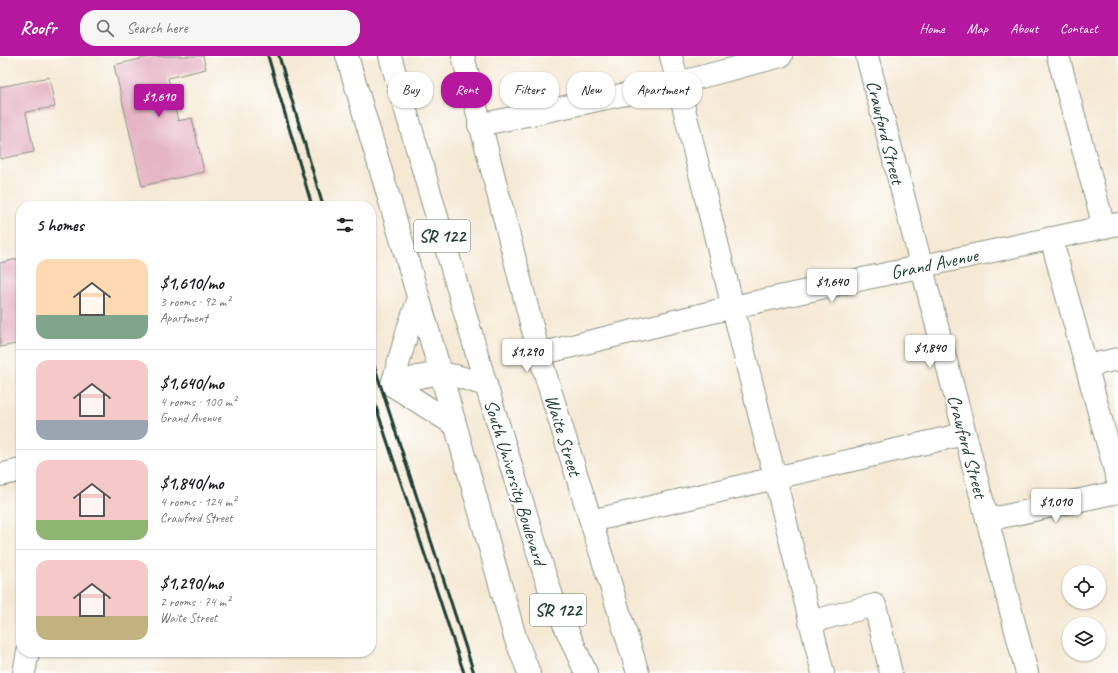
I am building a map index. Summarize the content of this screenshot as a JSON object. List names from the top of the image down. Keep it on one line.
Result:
{"streets":{"street":["Crawford Street","SR 122","Grand Avenue","Waite Street","South University Boulevard"]},"crossings":[["Crawford Street","Grand Avenue"],["Grand Avenue","Waite Street"]],"page":{"header":"Roofr","search":"Search here","nav":["Home","Map","About","Contact"],"chip":["Buy","Rent","Filters","New","Apartment"],"price":["$1,610","$1,640","$1,840","$1,290","$1,010"],"heading":"5 homes","list":[{"name":"$1,610/mo","note":"3 rooms · 92 m² · Apartment"},{"name":"$1,640/mo","note":"4 rooms · 100 m² · Grand Avenue"},{"name":"$1,840/mo","note":"4 rooms · 124 m² · Crawford Street"},{"name":"$1,290/mo","note":"2 rooms · 74 m² · Waite Street"}]}}
